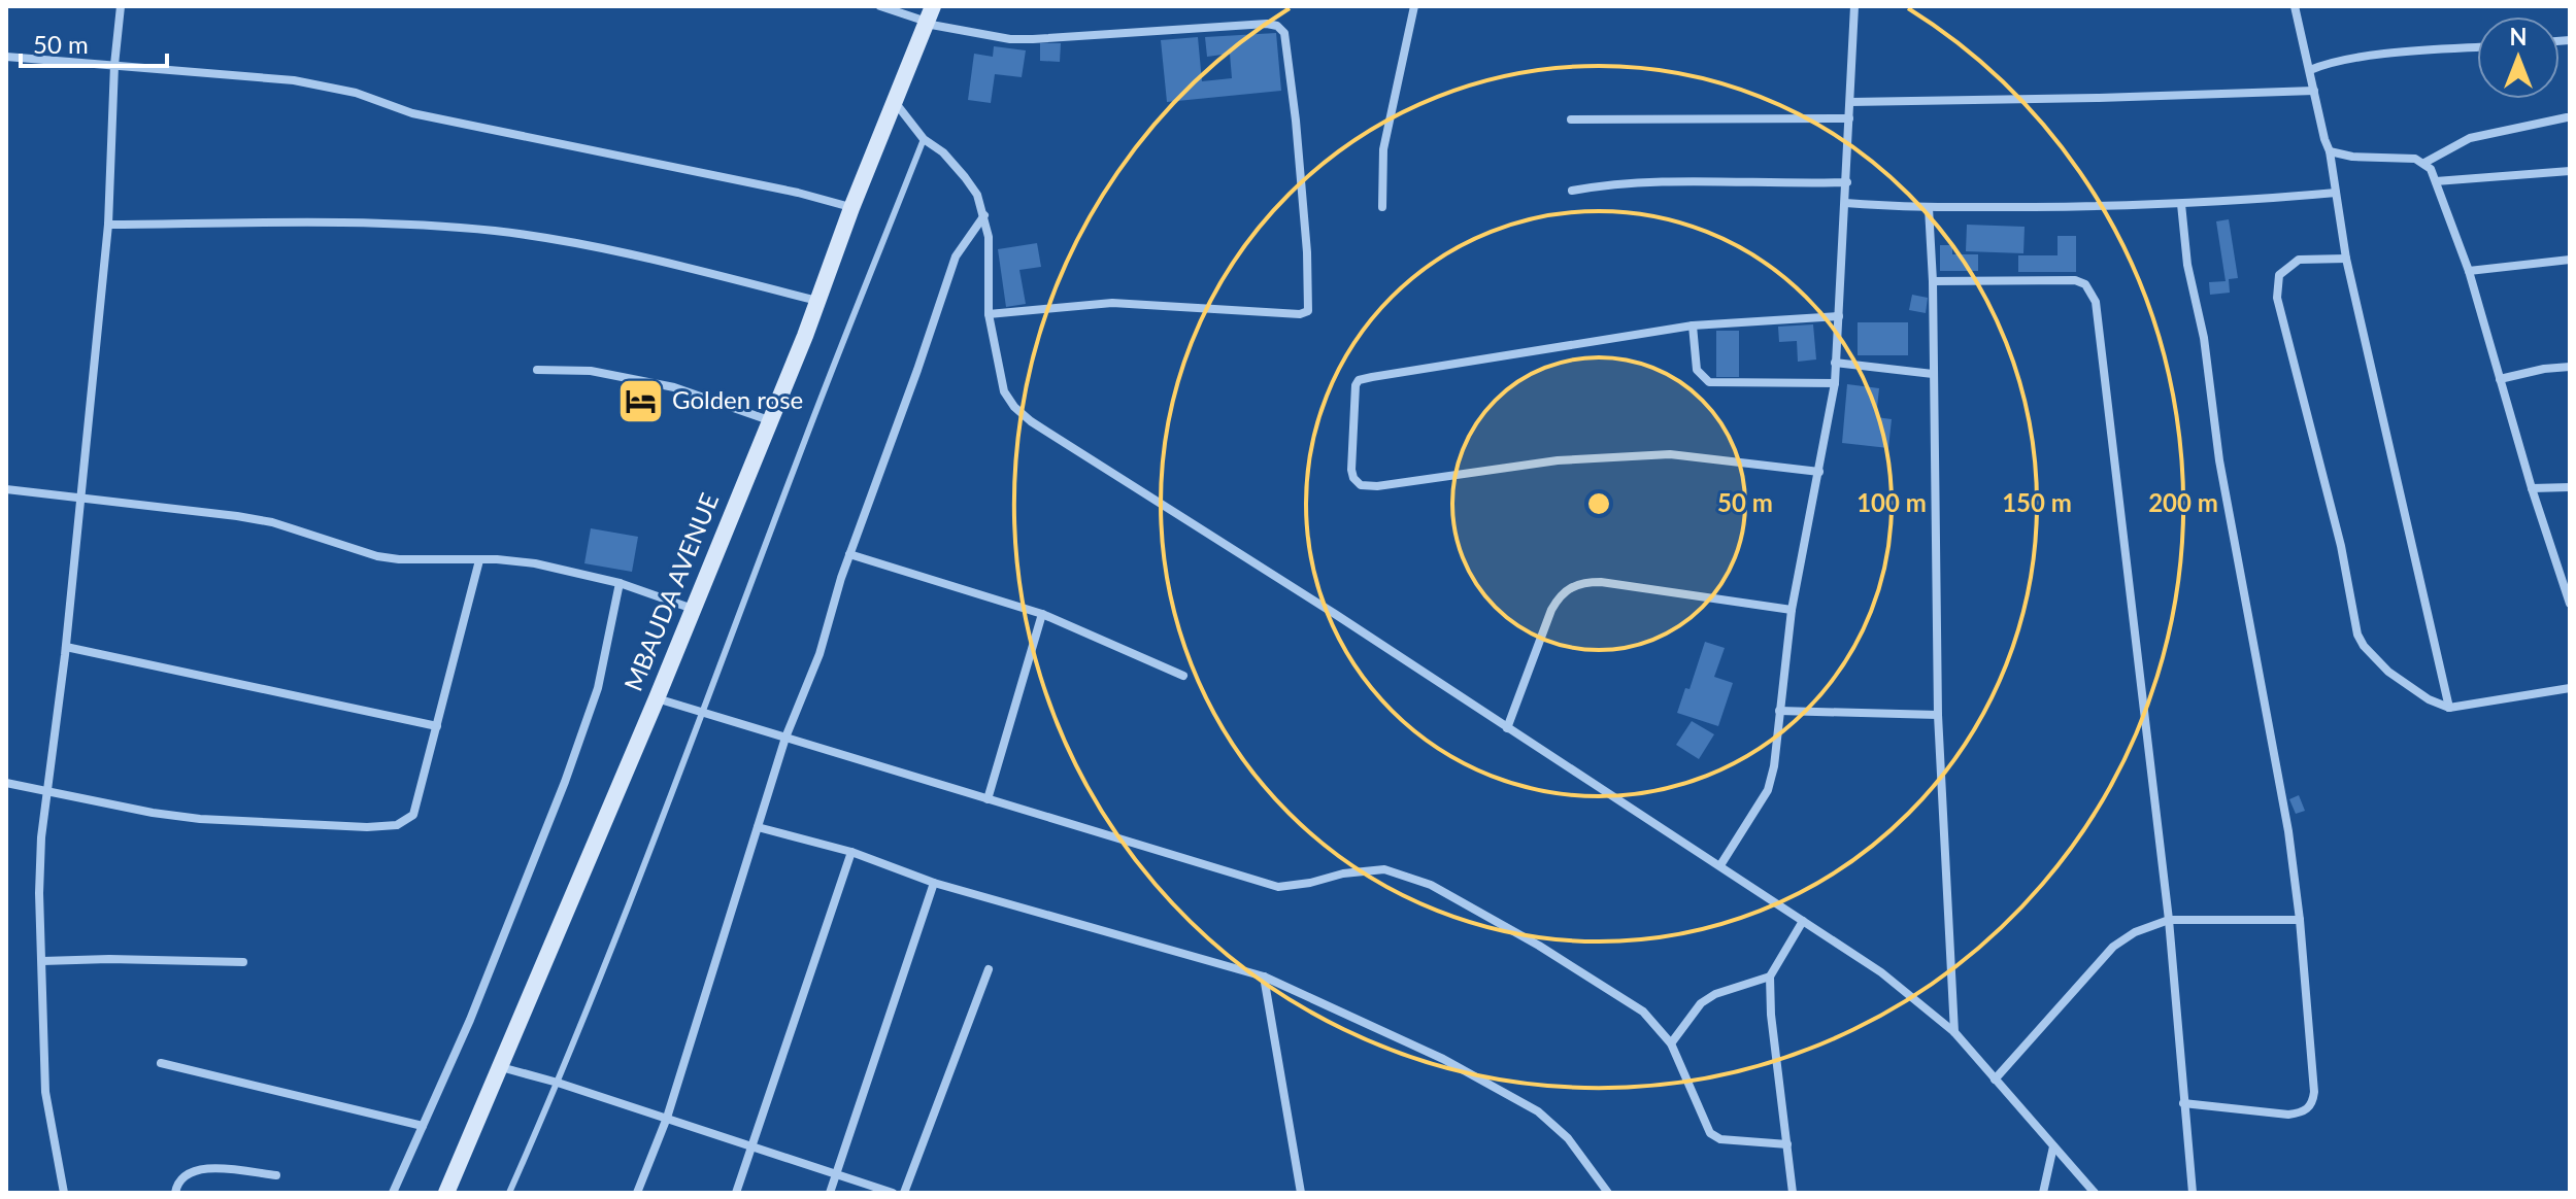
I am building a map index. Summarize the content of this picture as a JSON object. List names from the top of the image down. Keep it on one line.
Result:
{"streets":{"street":["MBAUDA AVENUE"]},"places":{"hotel":["Golden rose"]},"scale_bar":"50 m","north":"top","rings":["50 m","100 m","150 m","200 m"]}
